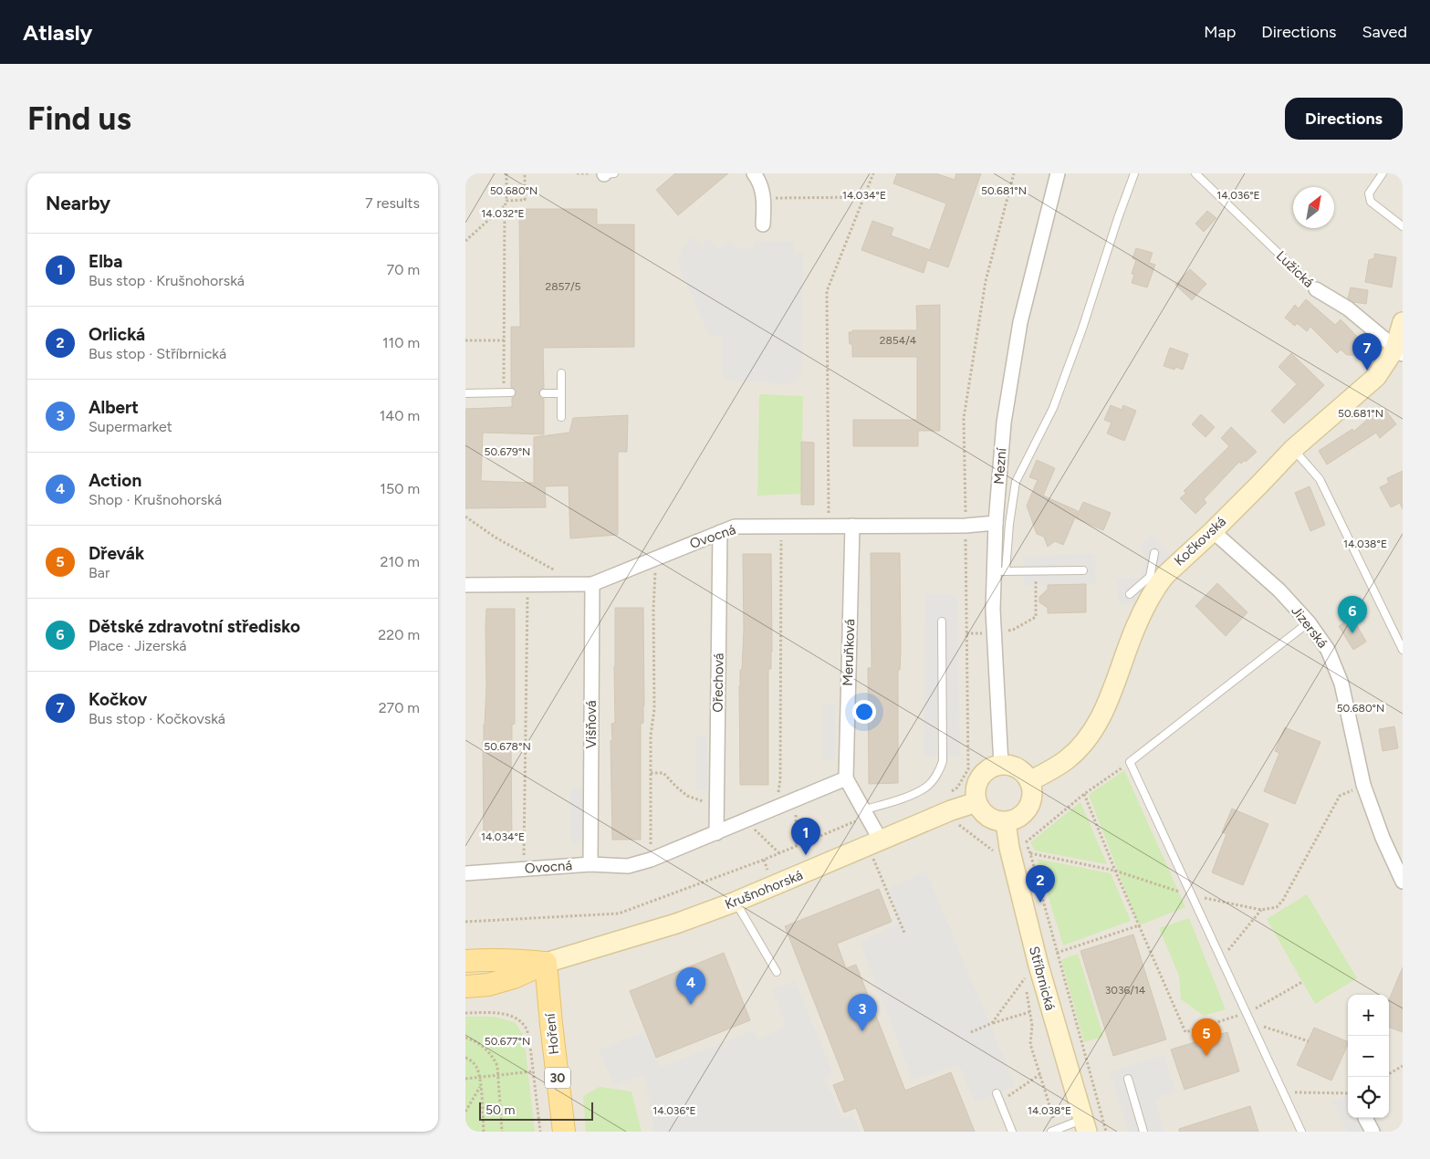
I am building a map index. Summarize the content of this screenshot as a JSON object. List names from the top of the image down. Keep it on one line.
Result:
{"streets":{"main road":["Krušnohorská","Hoření","30"],"street":["Lužická","Mezní","Ovocná","Kočkovská","Jizerská","Meruňková","Ořechová","Višňová","Stříbrnická"]},"crossings":[["Lužická","Kočkovská"],["Mezní","Ovocná"],["Mezní","Kočkovská"],["Mezní","Krušnohorská"],["Mezní","Stříbrnická"],["Ovocná","Meruňková"],["Ovocná","Ořechová"],["Ovocná","Višňová"],["Kočkovská","Jizerská"],["Kočkovská","Krušnohorská"],["Kočkovská","Stříbrnická"],["Krušnohorská","Stříbrnická"],["Krušnohorská","Hoření"]],"house_numbers":["2857/5","2854/4","3036/14"],"scale_bar":"50 m","north":"top right","page":{"header":"Atlasly","nav":["Map","Directions","Saved"],"buttons":"Directions","title":"Find us","heading":["Nearby","7 results"],"list":[{"mark":"1","name":"Elba","note":"Bus stop · Krušnohorská","value":"70 m"},{"mark":"2","name":"Orlická","note":"Bus stop · Stříbrnická","value":"110 m"},{"mark":"3","name":"Albert","note":"Supermarket","value":"140 m"},{"mark":"4","name":"Action","note":"Shop · Krušnohorská","value":"150 m"},{"mark":"5","name":"Dřevák","note":"Bar","value":"210 m"},{"mark":"6","name":"Dětské zdravotní středisko","note":"Place · Jizerská","value":"220 m"},{"mark":"7","name":"Kočkov","note":"Bus stop · Kočkovská","value":"270 m"}],"pins":["7","6","1","2","4","3","5"],"map_buttons":["+","−"],"scale":"50 m"},"coordinates":["50.680°N","50.681°N","14.034°E","14.036°E","14.032°E","50.679°N","14.038°E","50.678°N","50.677°N"]}
